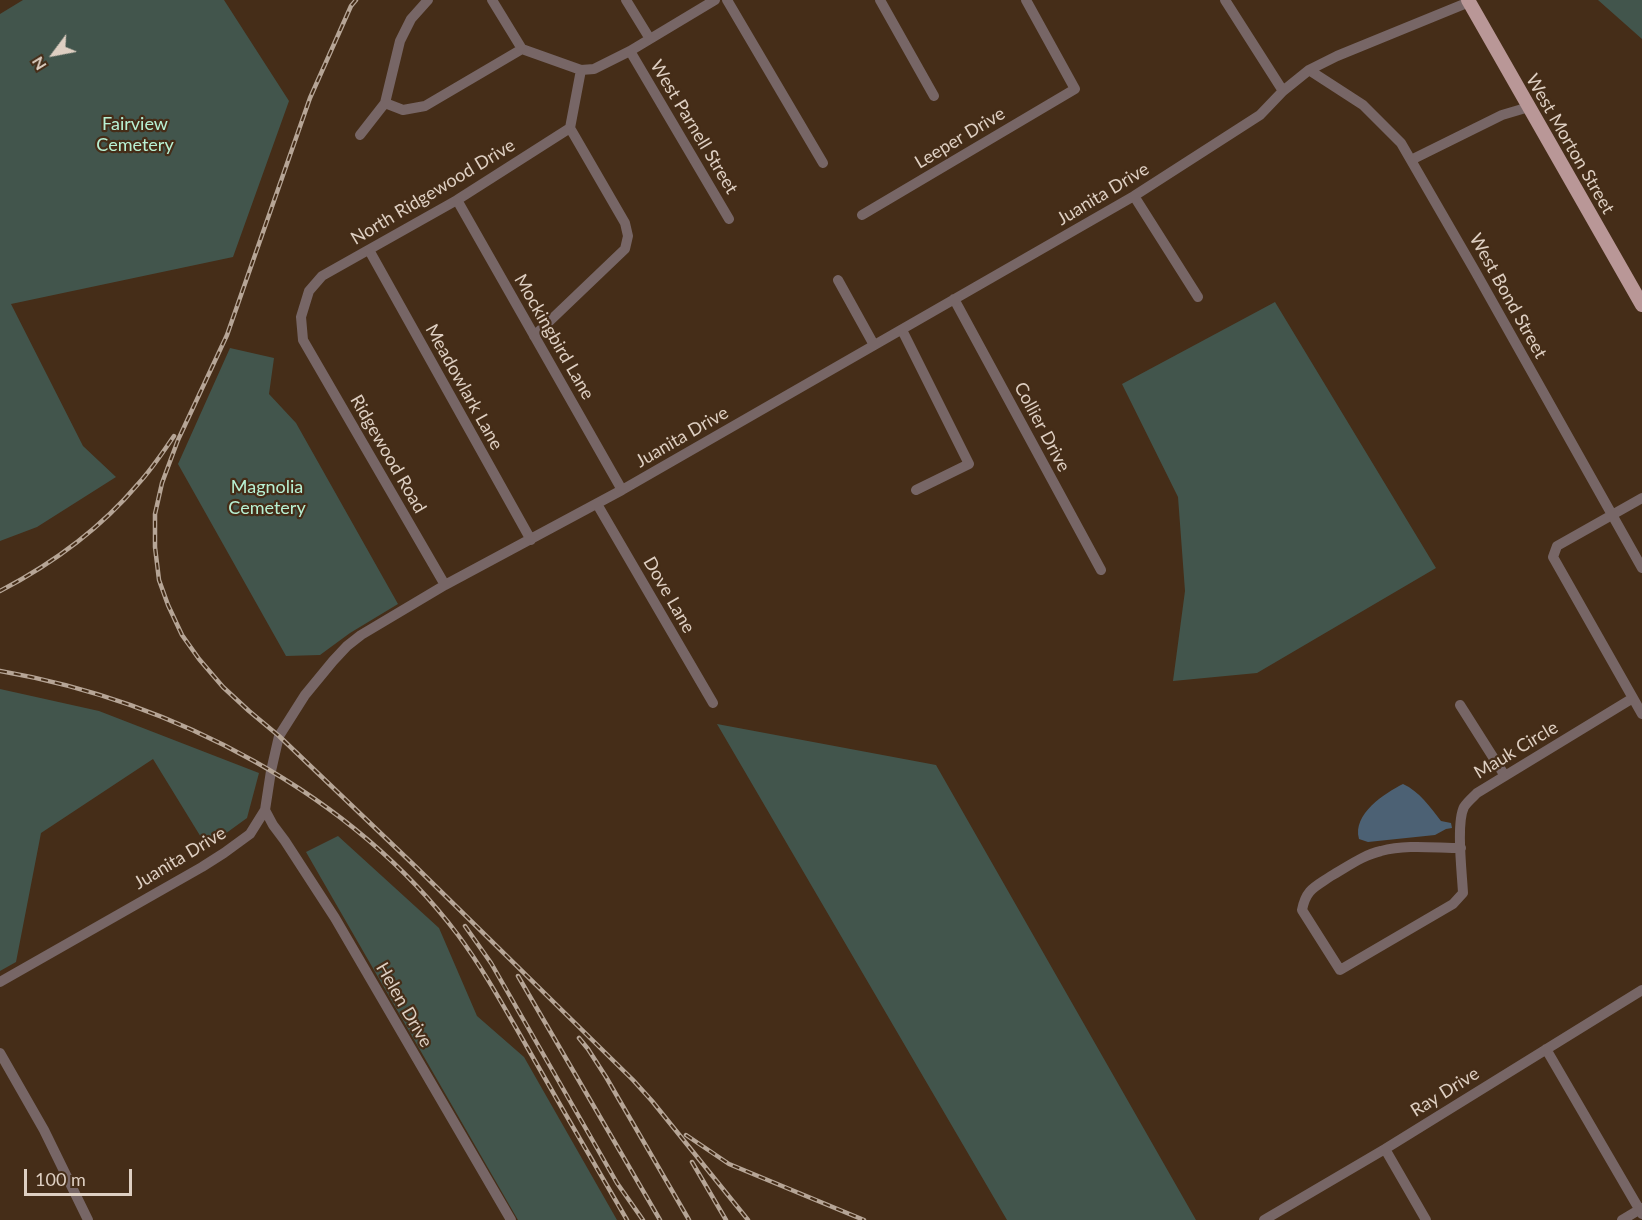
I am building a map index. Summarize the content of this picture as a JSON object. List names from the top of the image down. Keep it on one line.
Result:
{"streets":{"main road":["West Morton Street"],"street":["West Parnell Street","Leeper Drive","North Ridgewood Drive","Juanita Drive","West Bond Street","Mockingbird Lane","Meadowlark Lane","Collier Drive","Ridgewood Road","Dove Lane","Mauk Circle","Helen Drive","Ray Drive"]},"crossings":[["West Morton Street","Juanita Drive"],["North Ridgewood Drive","Mockingbird Lane"],["North Ridgewood Drive","Meadowlark Lane"],["North Ridgewood Drive","Ridgewood Road"],["Juanita Drive","West Bond Street"],["Juanita Drive","Mockingbird Lane"],["Juanita Drive","Meadowlark Lane"],["Juanita Drive","Collier Drive"],["Juanita Drive","Ridgewood Road"],["Juanita Drive","Dove Lane"],["Juanita Drive","Helen Drive"]],"parks":["Fairview Cemetery","Magnolia Cemetery"],"scale_bar":"100 m","north":"bottom left"}
